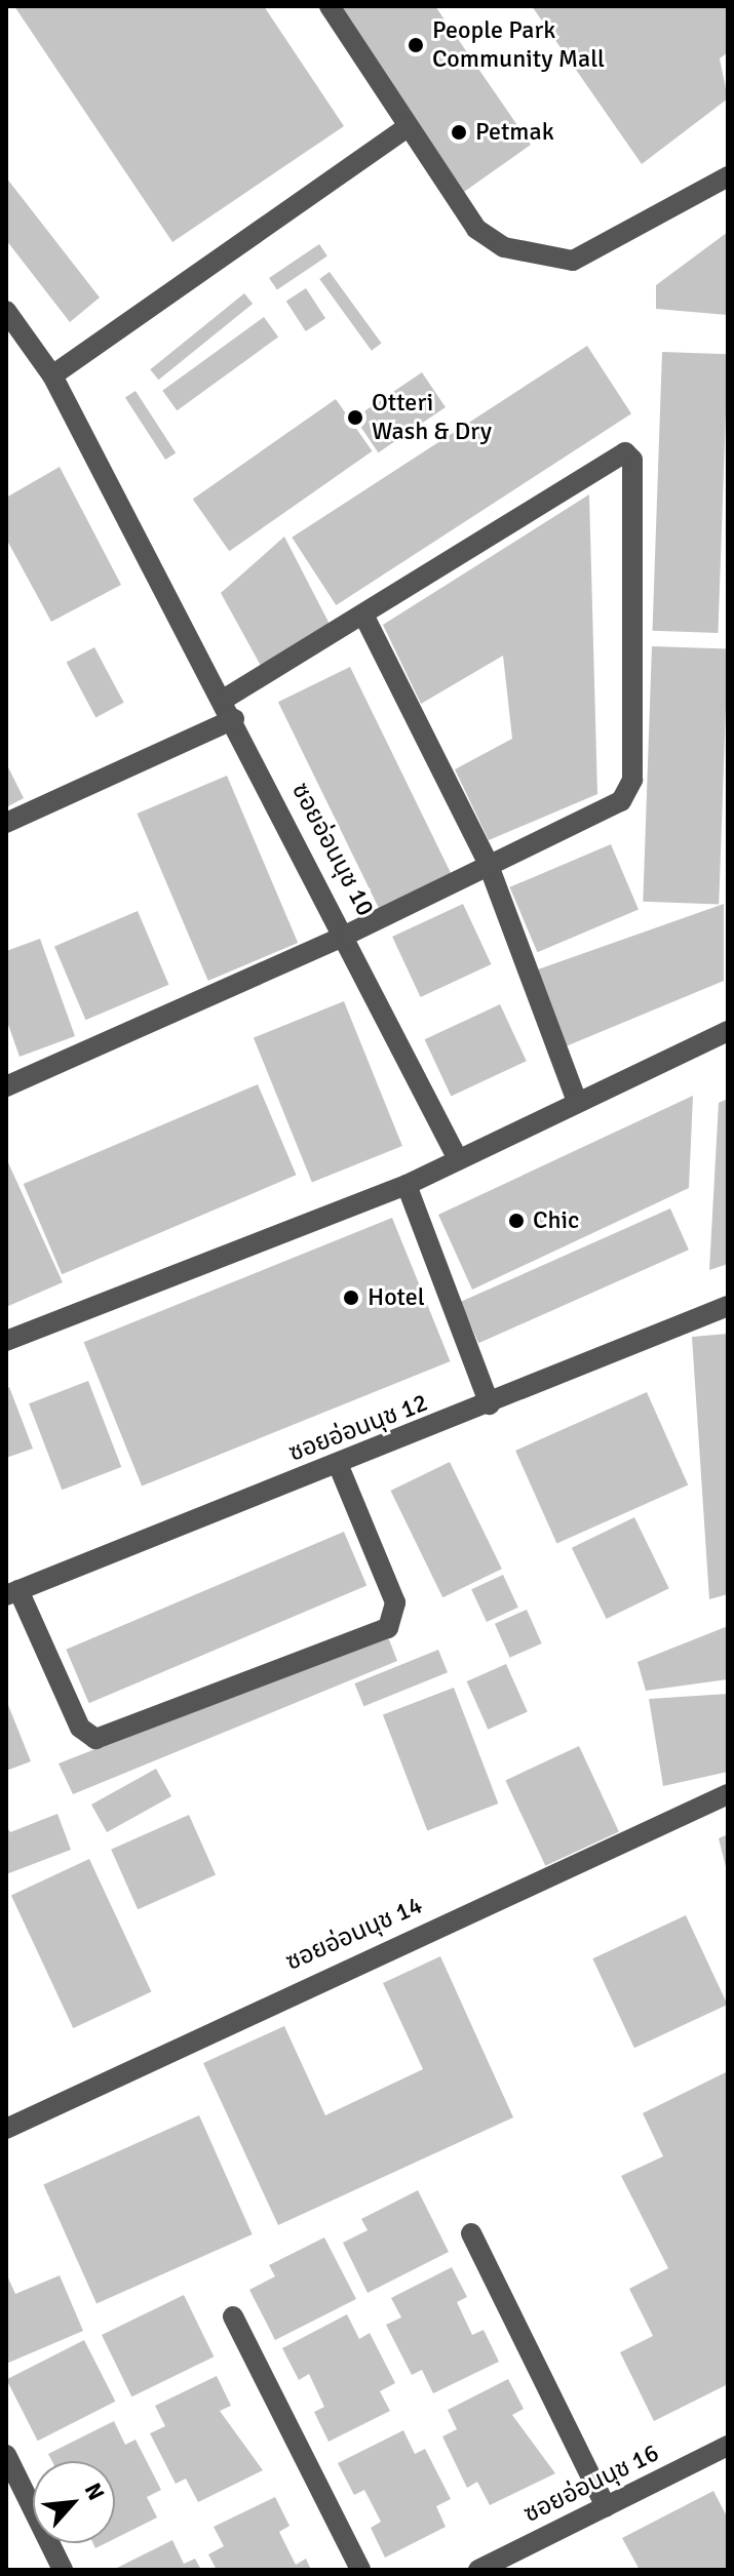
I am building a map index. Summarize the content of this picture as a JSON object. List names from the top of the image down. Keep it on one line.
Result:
{"streets":{"street":["ซอยอ่อนนุช 10","ซอยอ่อนนุช 12","ซอยอ่อนนุช 14","ซอยอ่อนนุช 16"]},"places":["People Park Community Mall","Petmak","Otteri Wash & Dry","Chic","Hotel"],"north":"top right"}
